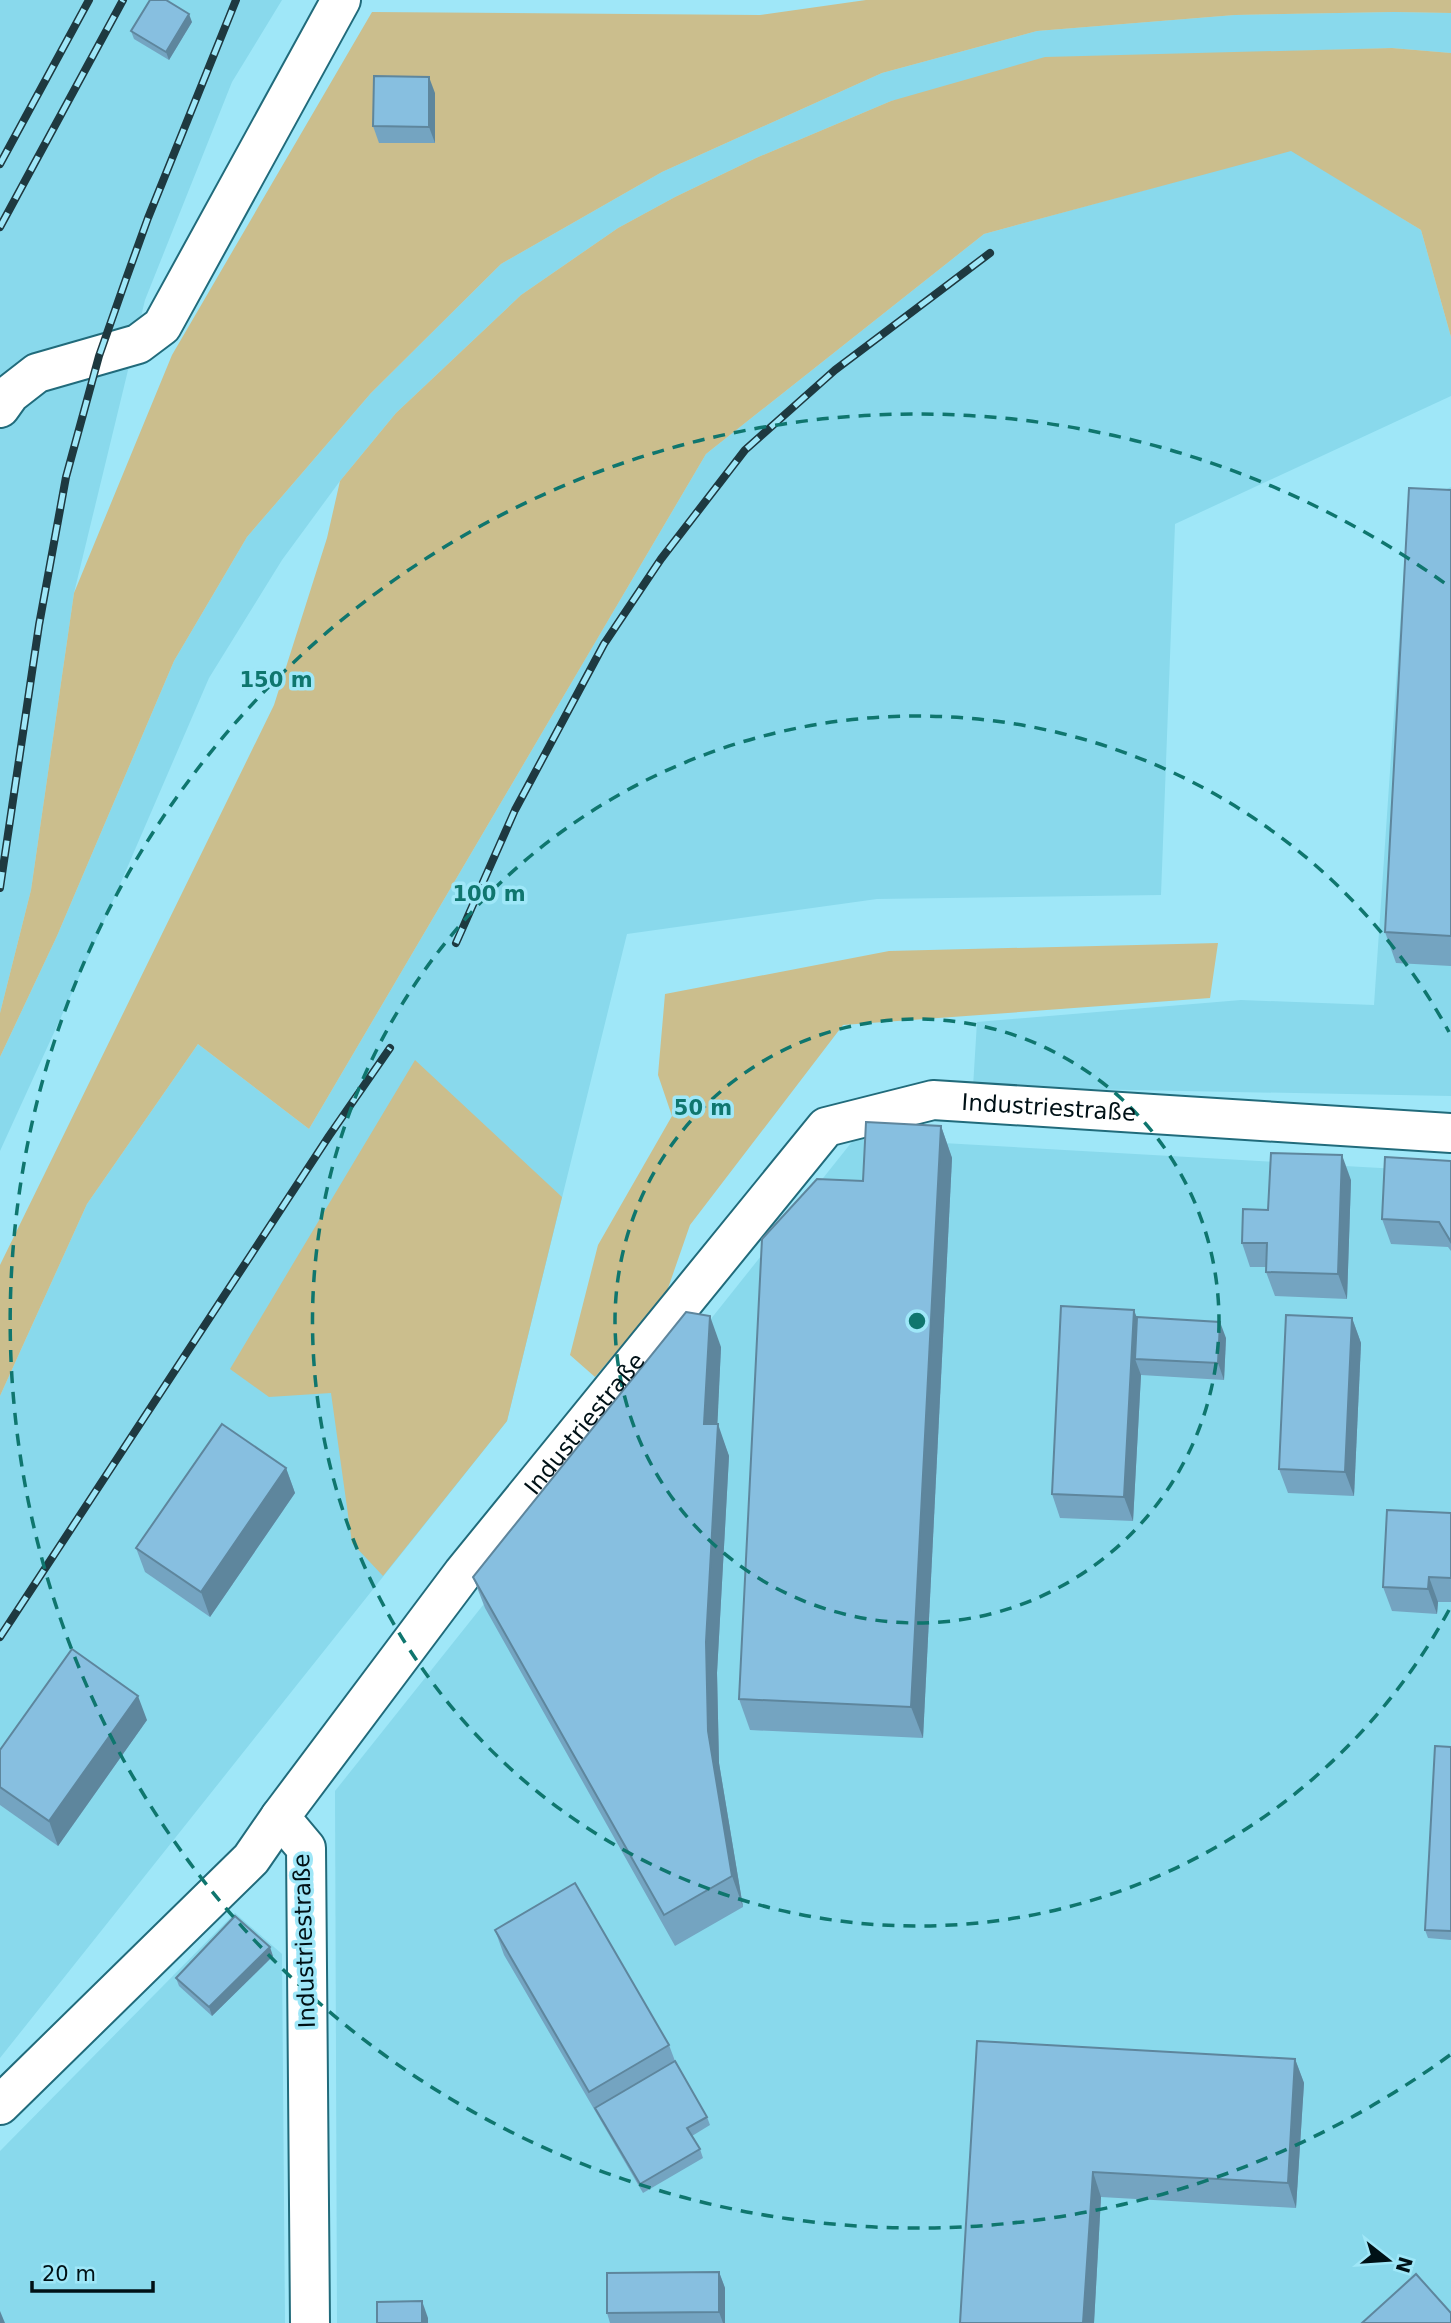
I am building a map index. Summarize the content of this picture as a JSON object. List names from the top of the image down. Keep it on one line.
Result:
{"streets":{"street":["Industriestraße"]},"scale_bar":"20 m","north":"right","rings":["150 m","100 m","50 m"]}
